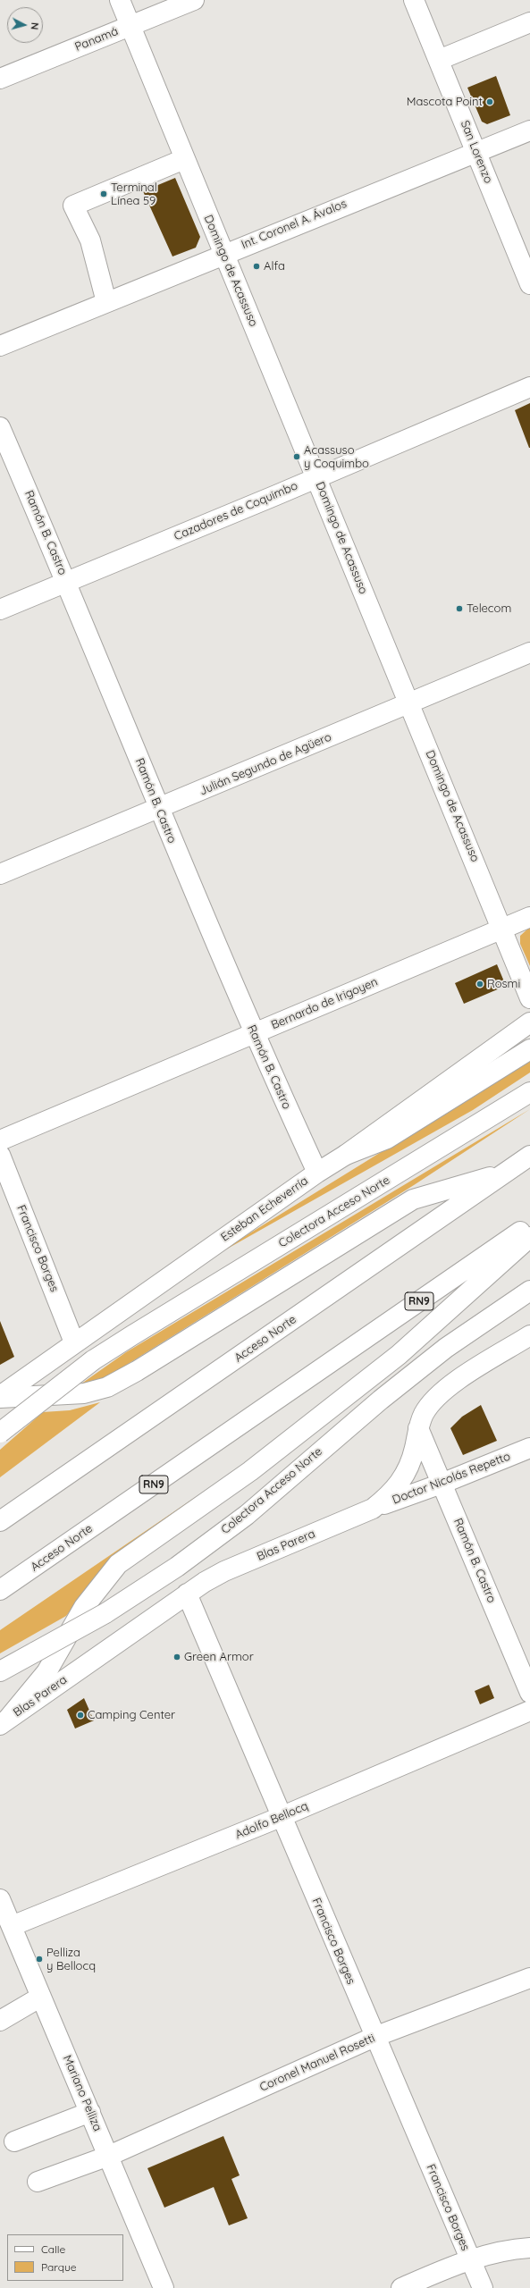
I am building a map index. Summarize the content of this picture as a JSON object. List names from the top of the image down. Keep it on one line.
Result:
{"streets":{"main road":["Panamá","San Lorenzo","Int. Coronel A. Ávalos","Domingo de Acassuso","Cazadores de Coquimbo","Ramón B. Castro","Julián Segundo de Agüero","Bernardo de Irigoyen","Esteban Echeverría","Colectora Acceso Norte","Francisco Borges","RN9","Acceso Norte","Doctor Nicolás Repetto","Blas Parera","Adolfo Bellocq","Coronel Manuel Rosetti","Mariano Pelliza"]},"crossings":[["Panamá","Domingo de Acassuso"],["San Lorenzo","Int. Coronel A. Ávalos"],["Int. Coronel A. Ávalos","Domingo de Acassuso"],["Domingo de Acassuso","Cazadores de Coquimbo"],["Domingo de Acassuso","Julián Segundo de Agüero"],["Domingo de Acassuso","Bernardo de Irigoyen"],["Cazadores de Coquimbo","Ramón B. Castro"],["Ramón B. Castro","Julián Segundo de Agüero"],["Ramón B. Castro","Bernardo de Irigoyen"],["Ramón B. Castro","Esteban Echeverría"],["Ramón B. Castro","Doctor Nicolás Repetto"],["Ramón B. Castro","Blas Parera"],["Esteban Echeverría","Francisco Borges"],["Francisco Borges","Blas Parera"],["Francisco Borges","Adolfo Bellocq"],["Francisco Borges","Coronel Manuel Rosetti"],["Doctor Nicolás Repetto","Blas Parera"],["Adolfo Bellocq","Mariano Pelliza"],["Coronel Manuel Rosetti","Mariano Pelliza"]],"places":["Mascota Point","Terminal Línea 59","Alfa","Acassuso y Coquimbo","Telecom","Rosmi","Green Armor","Camping Center","Pelliza y Bellocq"],"legend":["Calle","Parque"],"north":"right"}
